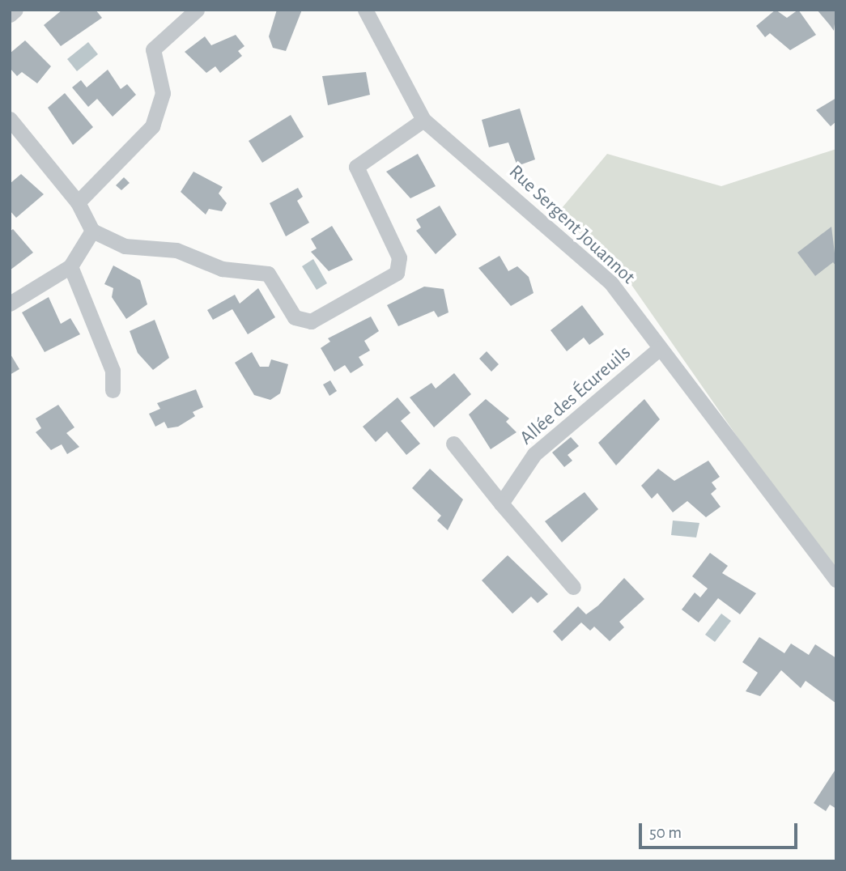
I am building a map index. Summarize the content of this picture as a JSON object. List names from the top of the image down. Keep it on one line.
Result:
{"streets":{"street":["Rue Sergent Jouannot","Allée des Écureuils"]},"crossings":[["Rue Sergent Jouannot","Allée des Écureuils"]],"scale_bar":"50 m"}
